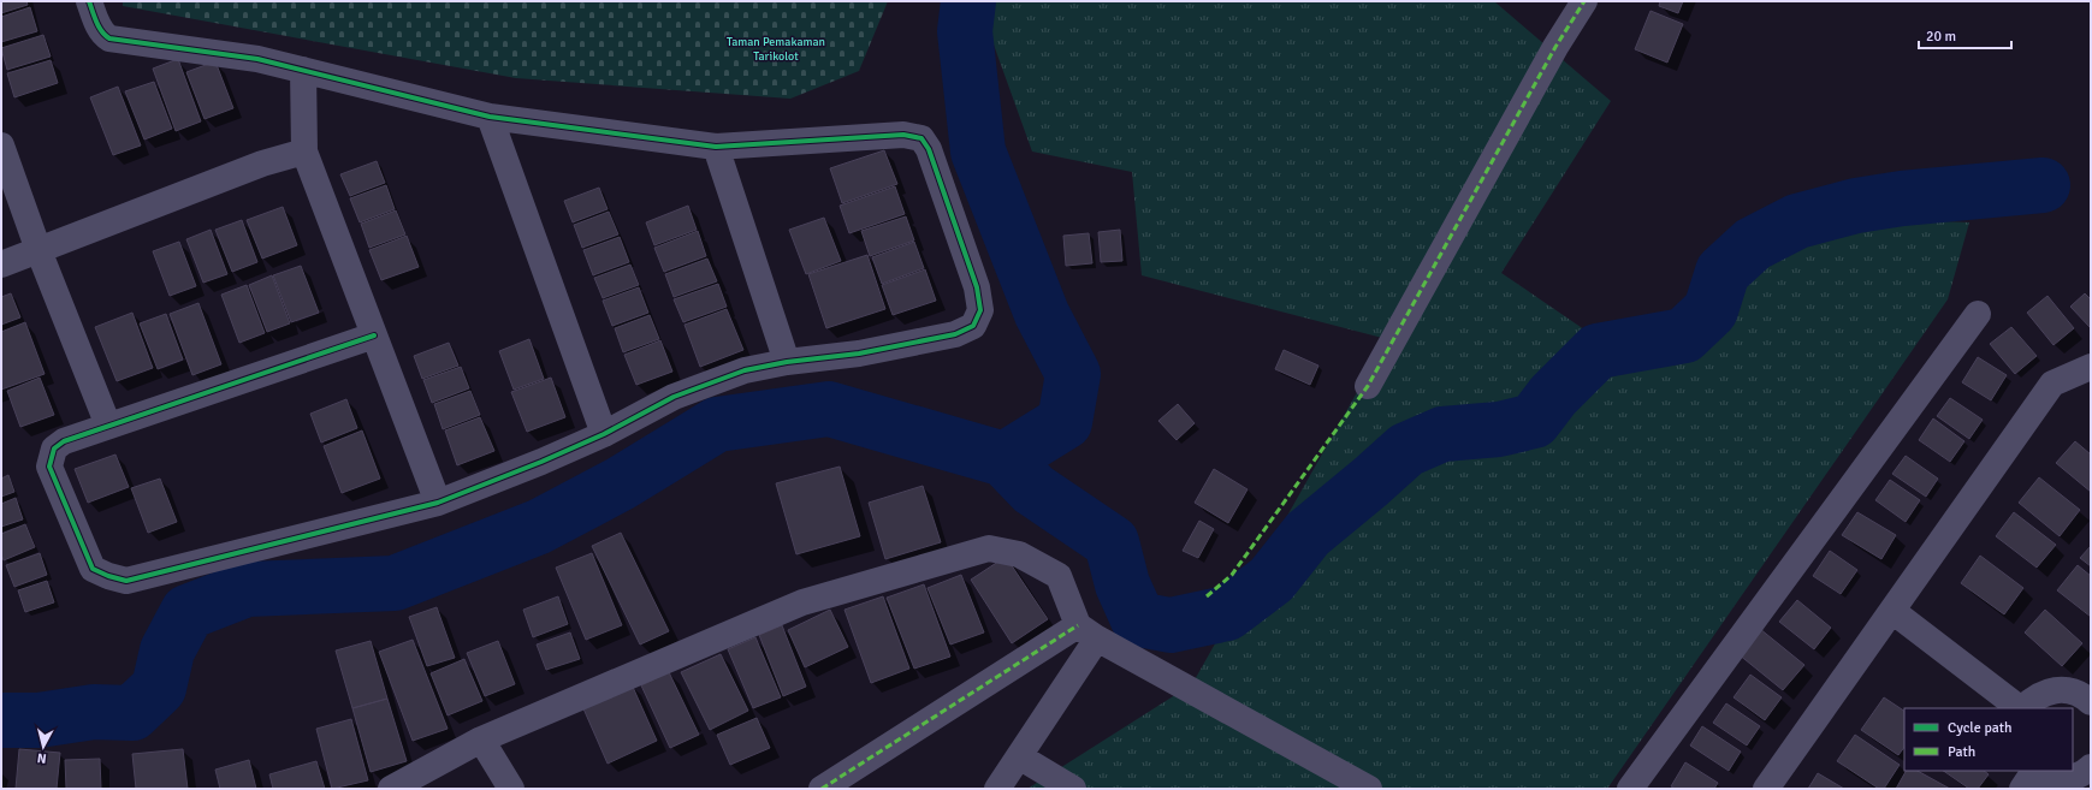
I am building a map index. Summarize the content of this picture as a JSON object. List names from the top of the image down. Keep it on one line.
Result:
{"parks":["Taman Pemakaman Tarikolot"],"legend":["Cycle path","Path"],"scale_bar":"20 m","north":"bottom"}
